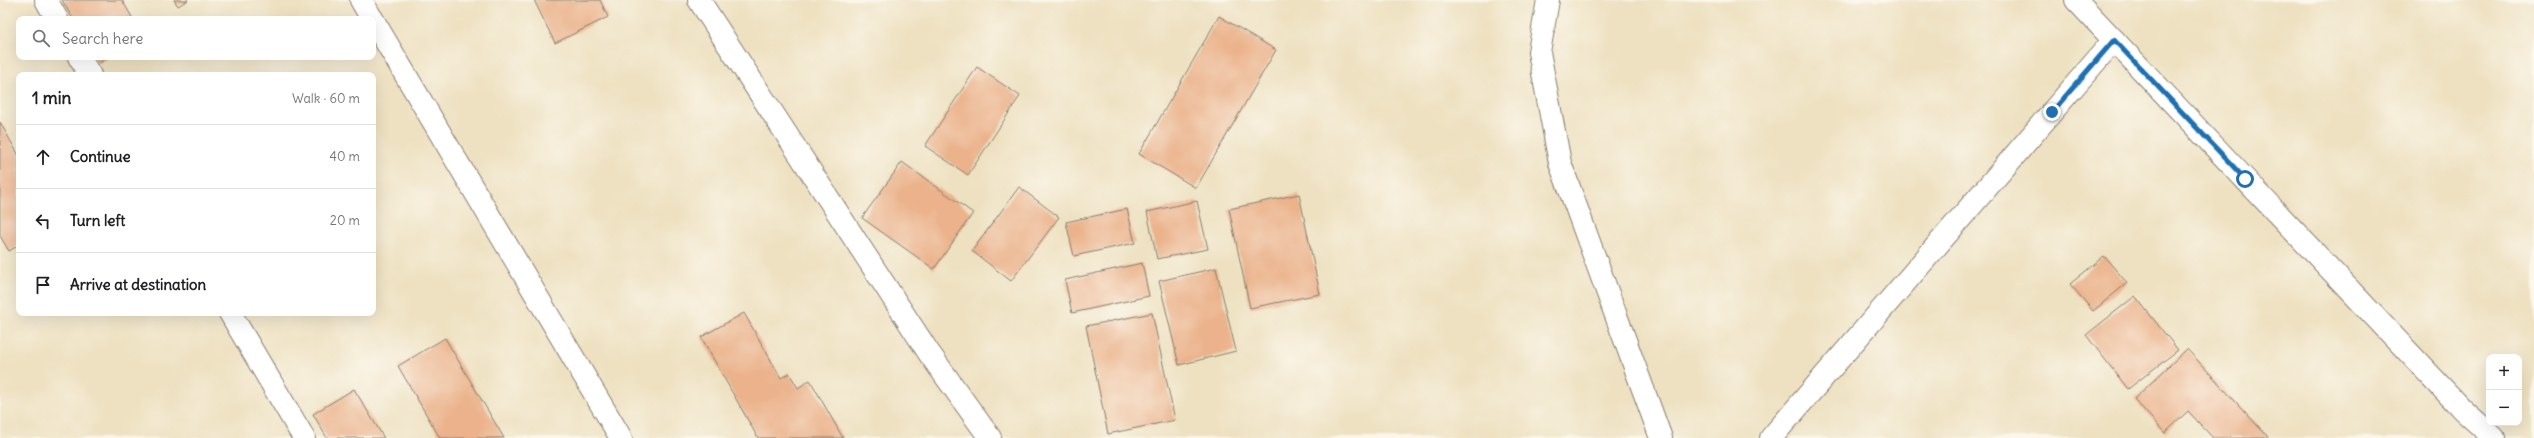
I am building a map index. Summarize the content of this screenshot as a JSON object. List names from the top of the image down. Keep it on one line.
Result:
{"page":{"search":"Search here","heading":["1 min","Walk · 60 m"],"list":[["Continue","40 m"],["Turn left","20 m"],"Arrive at destination"],"map_buttons":["+","−"]}}
